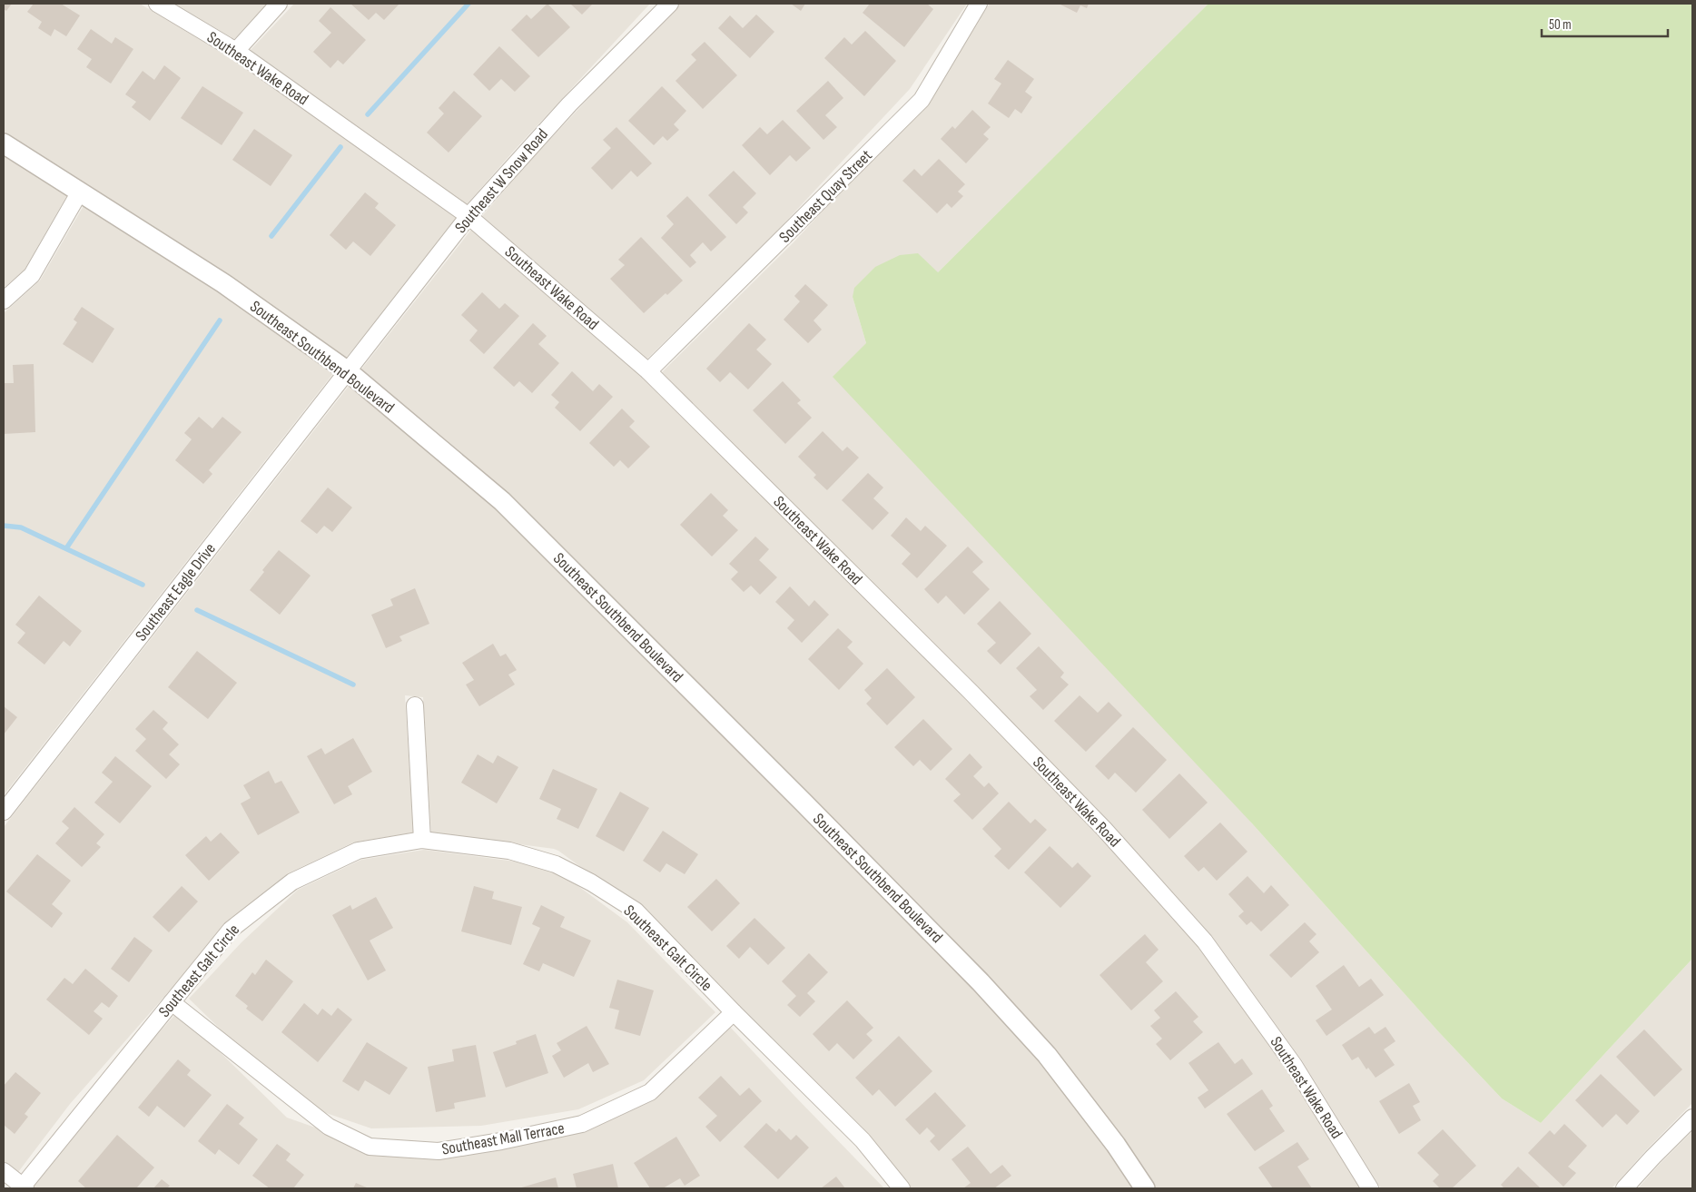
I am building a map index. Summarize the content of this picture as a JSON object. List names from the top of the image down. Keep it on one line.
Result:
{"streets":{"street":["Southeast Wake Road","Southeast W Snow Road","Southeast Quay Street","Southeast Southbend Boulevard","Southeast Eagle Drive","Southeast Galt Circle","Southeast Mall Terrace"]},"crossings":[["Southeast Wake Road","Southeast W Snow Road"],["Southeast Wake Road","Southeast Quay Street"],["Southeast W Snow Road","Southeast Southbend Boulevard"],["Southeast W Snow Road","Southeast Eagle Drive"],["Southeast Southbend Boulevard","Southeast Eagle Drive"],["Southeast Galt Circle","Southeast Mall Terrace"]],"scale_bar":"50 m"}
